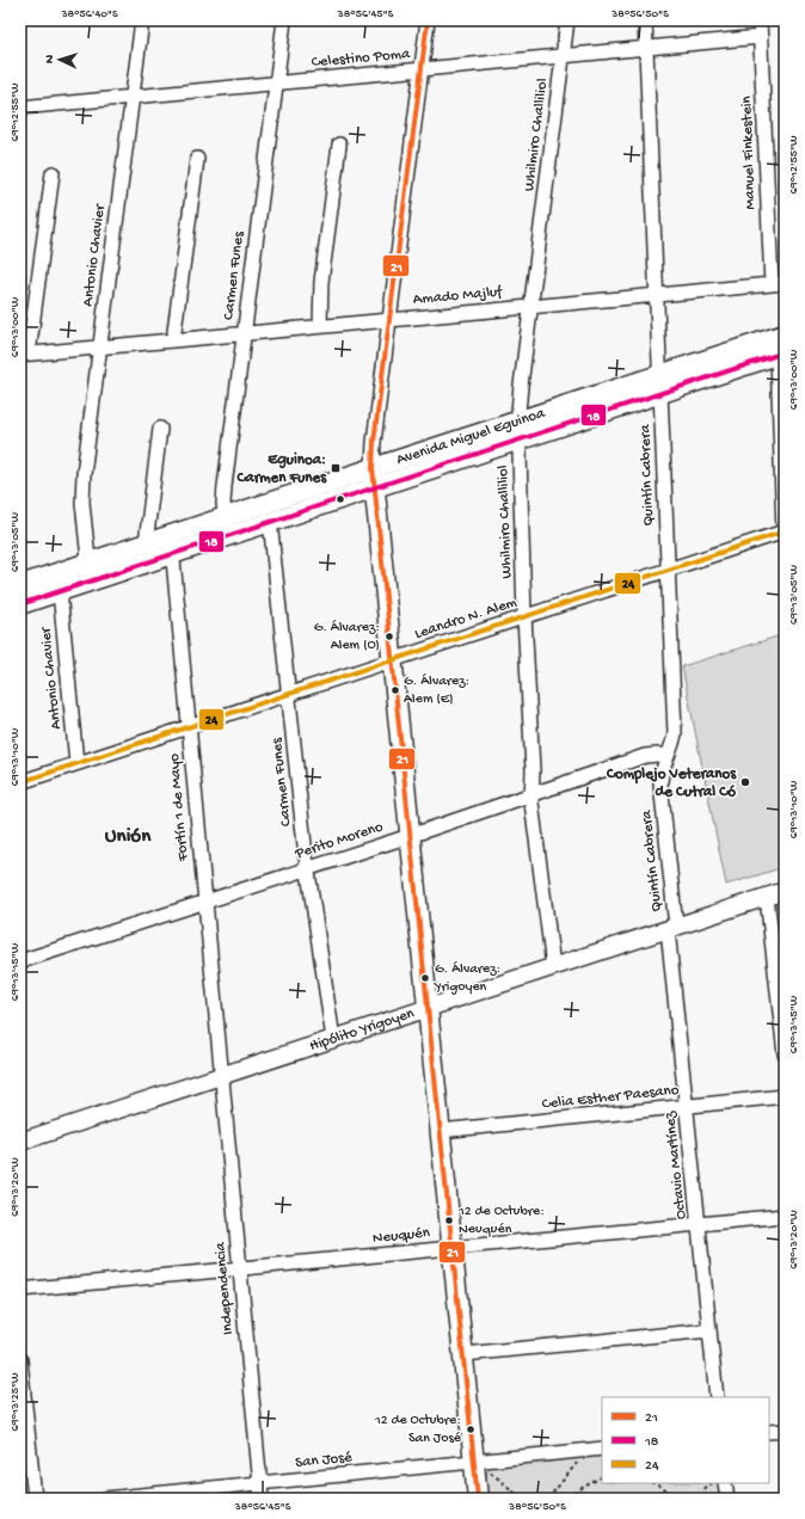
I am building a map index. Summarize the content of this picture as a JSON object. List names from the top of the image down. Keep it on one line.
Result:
{"streets":{"main road":["Avenida Miguel Eguinoa"],"street":["Celestino Poma","Whilmiro Challiliol","Manuel Finkestein","Antonio Chavier","Carmen Funes","Amado Majluf","Quintín Cabrera","Leandro N. Alem","Fortín 1 de Mayo","Perito Moreno","Hipólito Yrigoyen","Celia Esther Paesano","Octavio Martínez","Neuquén","Independencia","San José"]},"crossings":[["Celestino Poma","Whilmiro Challiliol"],["Celestino Poma","Manuel Finkestein"],["Celestino Poma","Antonio Chavier"],["Celestino Poma","Carmen Funes"],["Celestino Poma","Quintín Cabrera"],["Whilmiro Challiliol","Amado Majluf"],["Whilmiro Challiliol","Avenida Miguel Eguinoa"],["Whilmiro Challiliol","Leandro N. Alem"],["Whilmiro Challiliol","Perito Moreno"],["Whilmiro Challiliol","Hipólito Yrigoyen"],["Manuel Finkestein","Amado Majluf"],["Antonio Chavier","Amado Majluf"],["Antonio Chavier","Avenida Miguel Eguinoa"],["Antonio Chavier","Leandro N. Alem"],["Carmen Funes","Amado Majluf"],["Carmen Funes","Avenida Miguel Eguinoa"],["Carmen Funes","Leandro N. Alem"],["Carmen Funes","Perito Moreno"],["Carmen Funes","Hipólito Yrigoyen"],["Amado Majluf","Quintín Cabrera"],["Avenida Miguel Eguinoa","Quintín Cabrera"],["Avenida Miguel Eguinoa","Fortín 1 de Mayo"],["Quintín Cabrera","Leandro N. Alem"],["Quintín Cabrera","Perito Moreno"],["Quintín Cabrera","Hipólito Yrigoyen"],["Quintín Cabrera","Octavio Martínez"],["Leandro N. Alem","Fortín 1 de Mayo"],["Fortín 1 de Mayo","Perito Moreno"],["Fortín 1 de Mayo","Hipólito Yrigoyen"],["Fortín 1 de Mayo","Independencia"],["Hipólito Yrigoyen","Octavio Martínez"],["Hipólito Yrigoyen","Independencia"],["Celia Esther Paesano","Octavio Martínez"],["Octavio Martínez","Neuquén"],["Neuquén","Independencia"],["Independencia","San José"]],"districts":["Unión"],"places":{"transit":["Eguinoa: Carmen Funes"],"other":["G. Álvarez: Alem (O)","G. Álvarez: Alem (E)","Complejo Veteranos de Cutral Có","G. Álvarez: Yrigoyen","12 de Octubre: Neuquén","12 de Octubre: San José"]},"lines":["transit line 21","transit line 18","transit line 24"],"legend":["21","18","24"],"north":"left","coordinates":["38°56'40\"S","38°56'45\"S","38°56'50\"S","69°12'55\"W","69°13'00\"W","69°13'05\"W","69°13'10\"W","69°13'15\"W","69°13'20\"W","69°13'25\"W"]}
